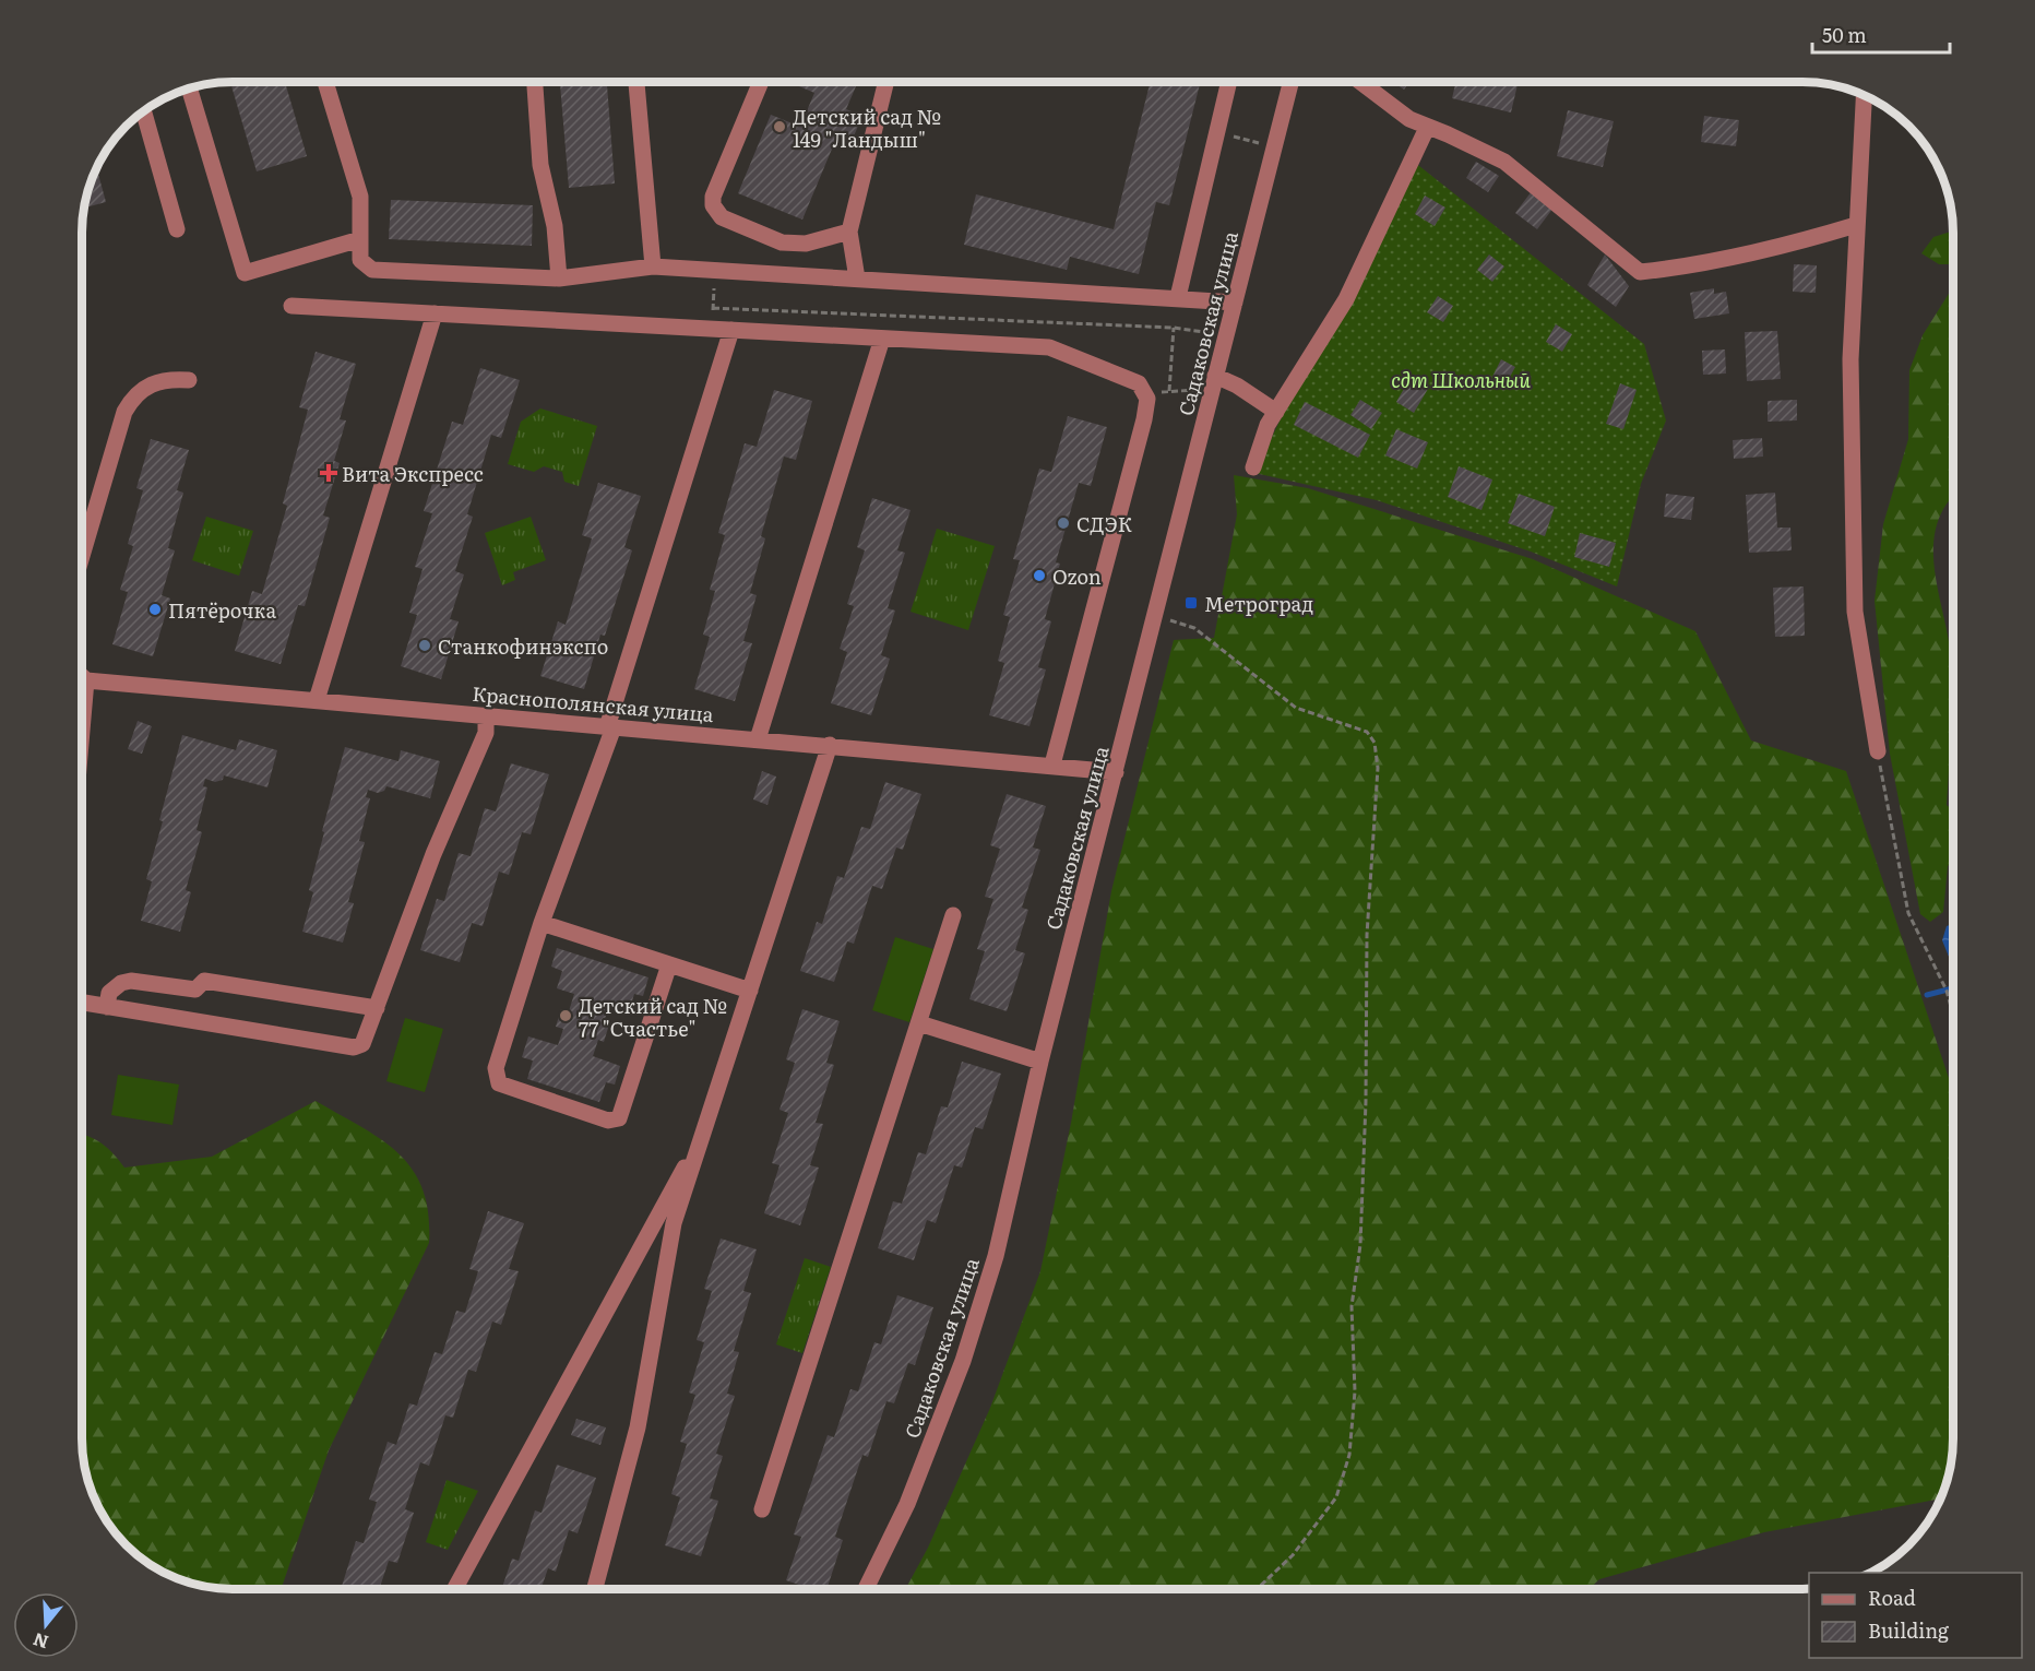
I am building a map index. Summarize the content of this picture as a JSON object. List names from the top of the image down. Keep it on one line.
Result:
{"streets":{"street":["Садаковская улица","Краснополянская улица"]},"crossings":[["Садаковская улица","Краснополянская улица"]],"parks":["сдт Школьный"],"places":{"other":["Детский сад № 149 \"Ландыш\"","СДЭК","Ozon","Пятёрочка","Станкофинэкспо","Детский сад № 77 \"Счастье\""],"health":["Вита Экспресс"],"transit":["Метроград"]},"legend":["Road","Building"],"scale_bar":"50 m","north":"bottom"}
